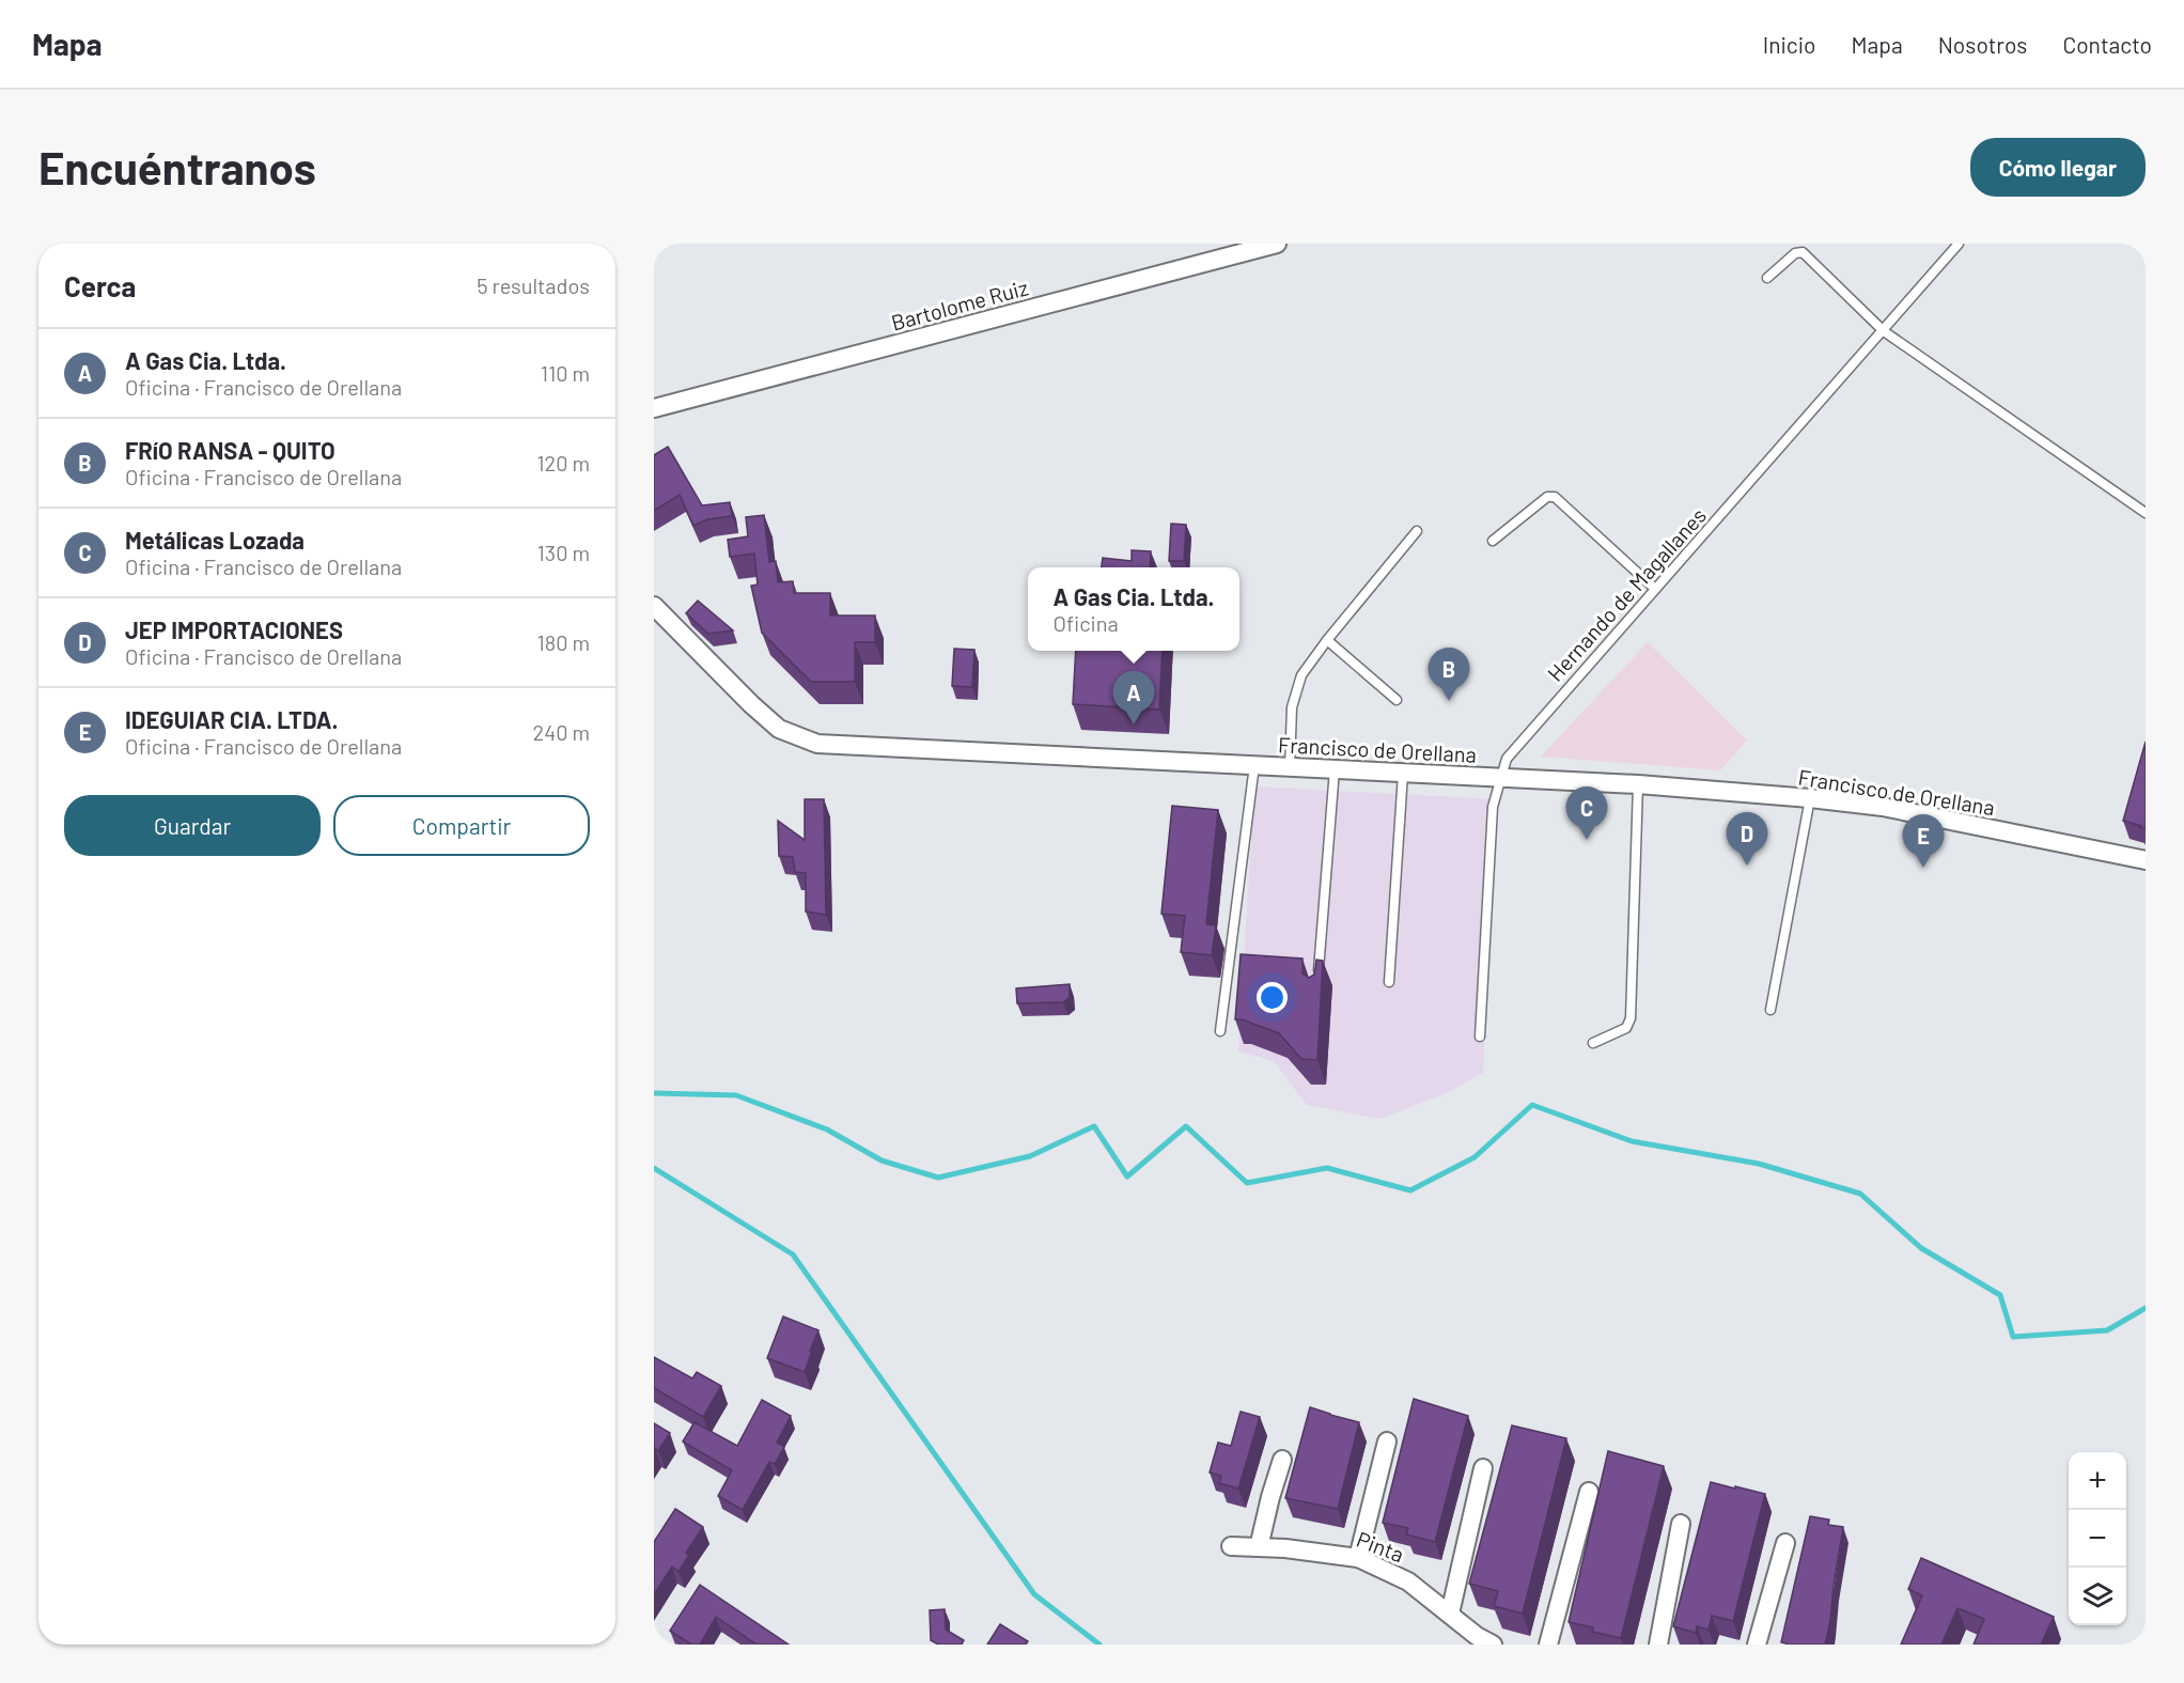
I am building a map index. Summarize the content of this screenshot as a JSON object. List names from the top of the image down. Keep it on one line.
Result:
{"streets":{"street":["Bartolome Ruiz","Francisco de Orellana","Pinta"],"lane":["Hernando de Magallanes"]},"crossings":[["Hernando de Magallanes","Francisco de Orellana"]],"page":{"header":"Mapa","nav":["Inicio","Mapa","Nosotros","Contacto"],"buttons":["Cómo llegar",["Guardar","Compartir"]],"title":"Encuéntranos","heading":["Cerca","5 resultados"],"list":[{"mark":"A","name":"A Gas Cia. Ltda.","note":"Oficina · Francisco de Orellana","value":"110 m"},{"mark":"B","name":"FRíO RANSA - QUITO","note":"Oficina · Francisco de Orellana","value":"120 m"},{"mark":"C","name":"Metálicas Lozada","note":"Oficina · Francisco de Orellana","value":"130 m"},{"mark":"D","name":"JEP IMPORTACIONES","note":"Oficina · Francisco de Orellana","value":"180 m"},{"mark":"E","name":"IDEGUIAR CIA. LTDA.","note":"Oficina · Francisco de Orellana","value":"240 m"}],"popup":["A Gas Cia. Ltda.","Oficina"],"pins":["B","A","C","D","E"],"map_buttons":["+","−"]}}
